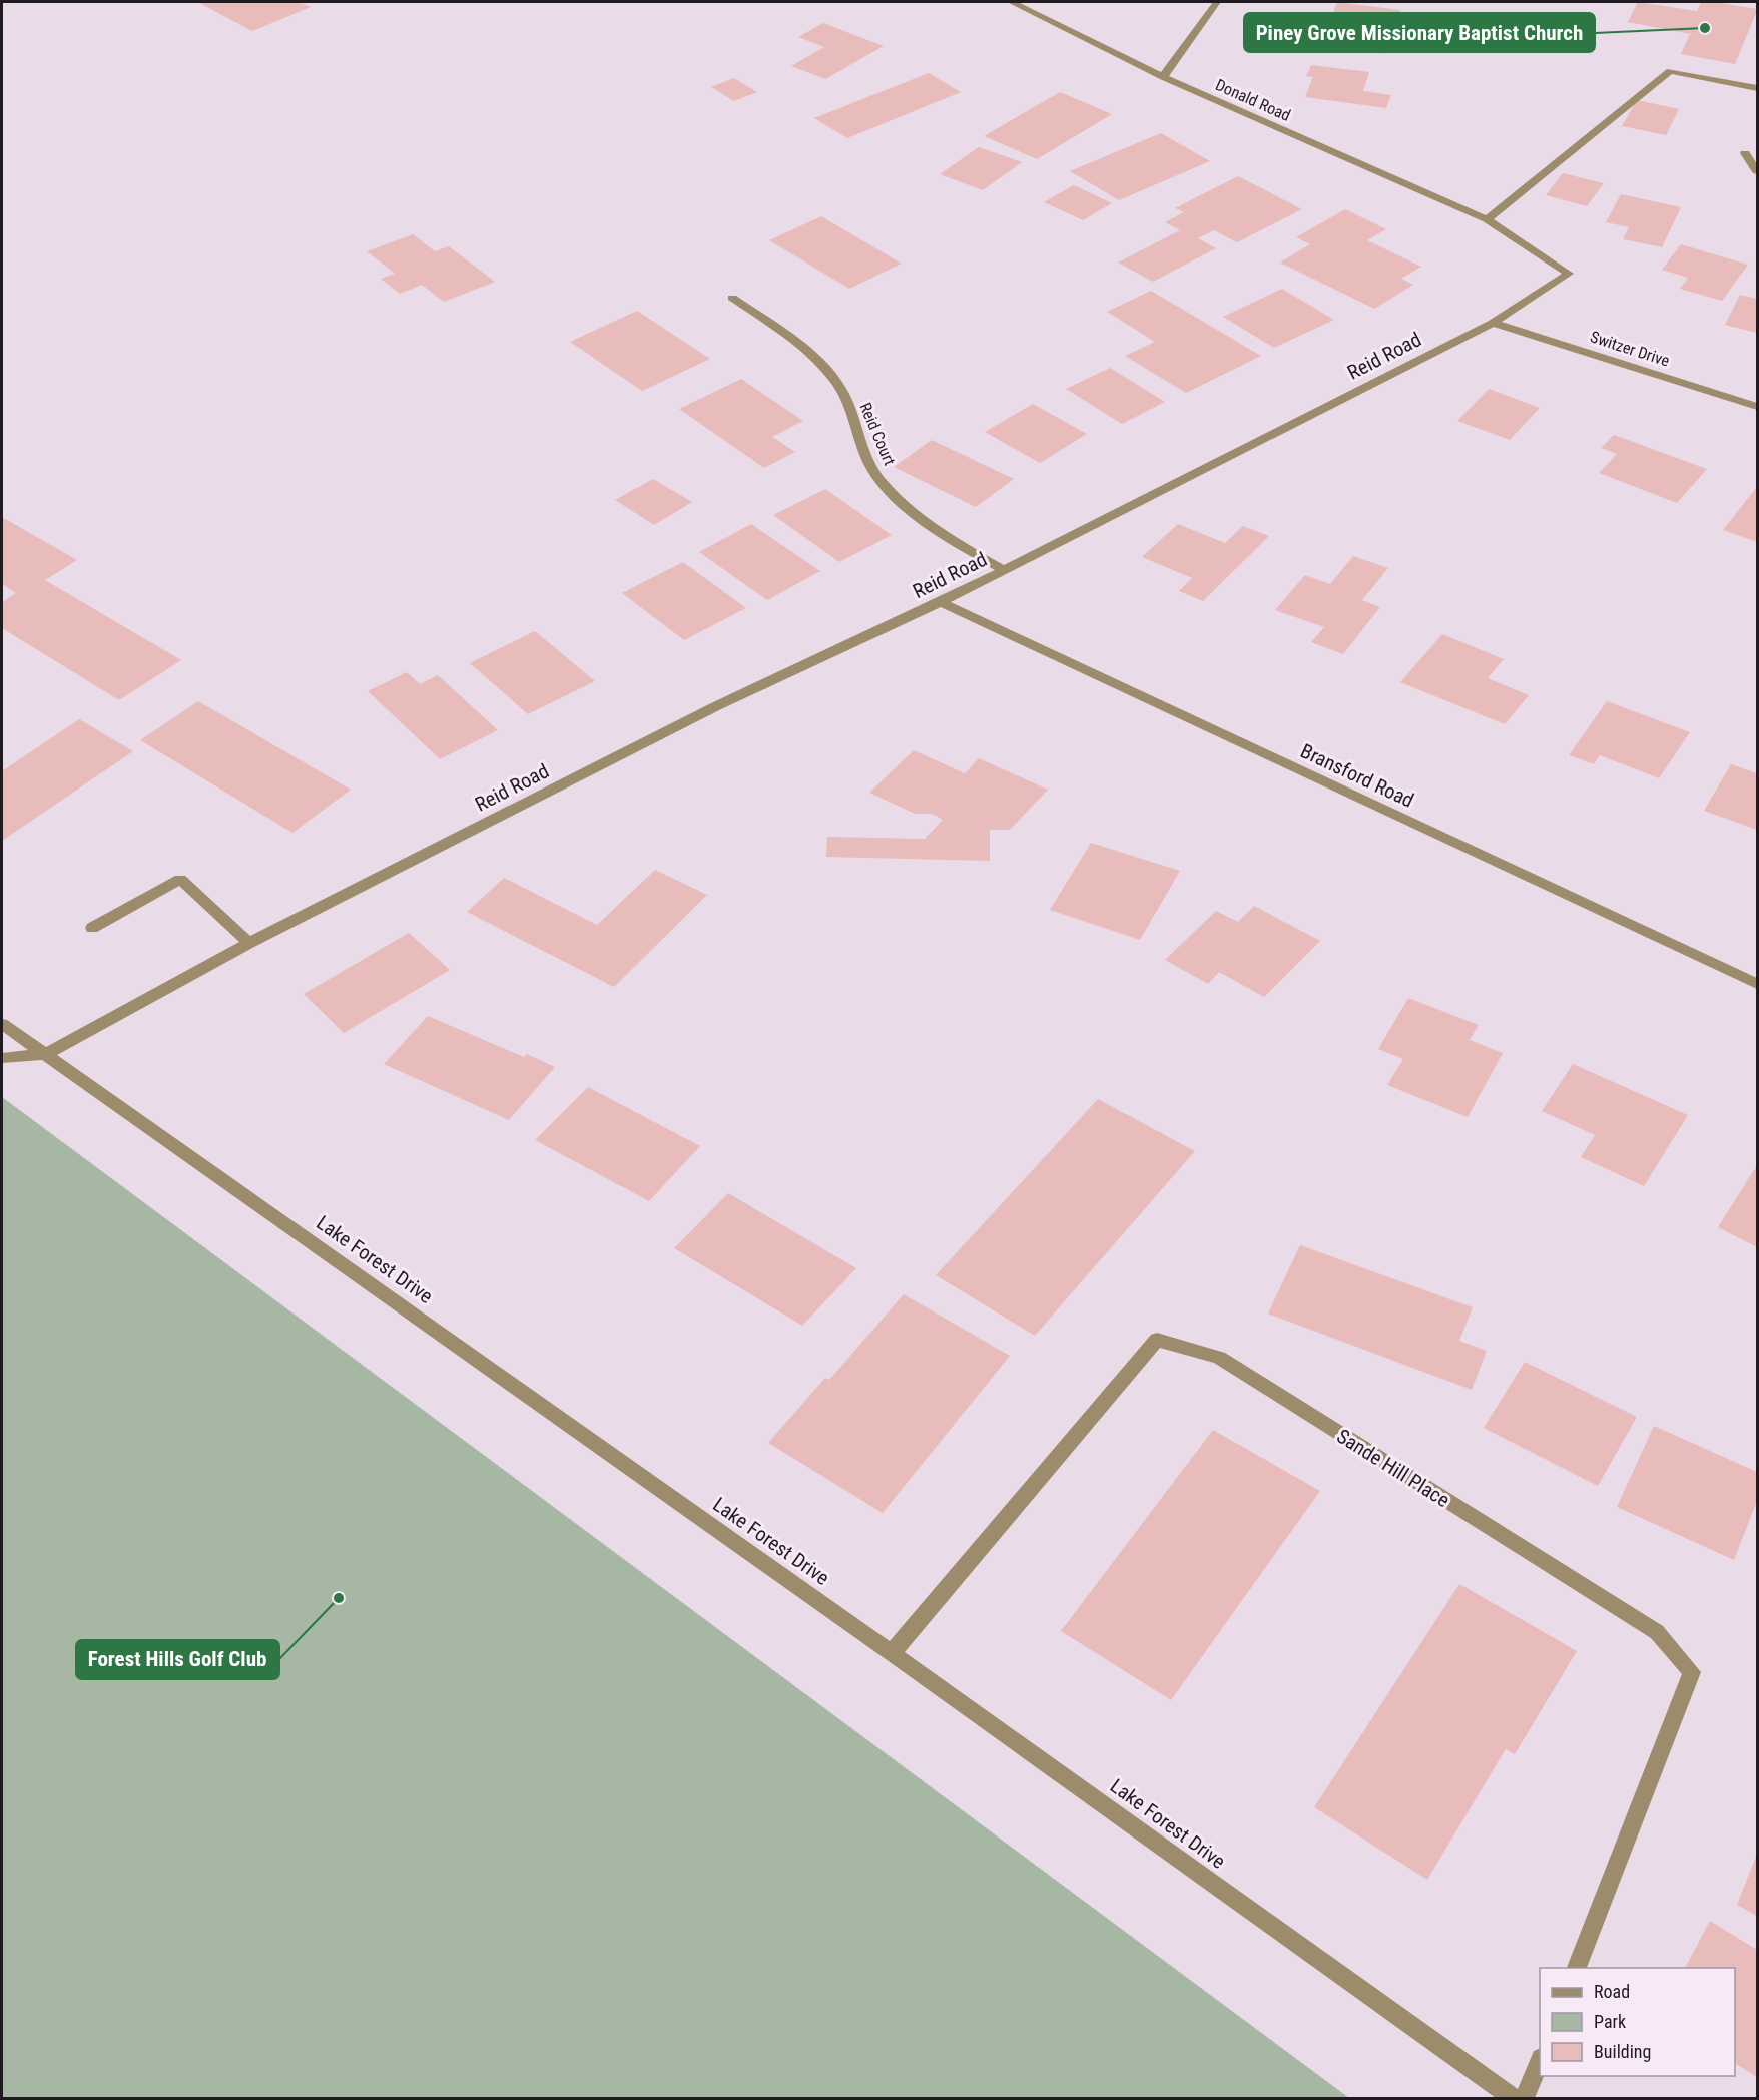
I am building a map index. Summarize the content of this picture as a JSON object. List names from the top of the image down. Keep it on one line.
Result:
{"streets":{"street":["Donald Road","Switzer Drive","Reid Road","Reid Court","Bransford Road","Lake Forest Drive","Sande Hill Place"]},"crossings":[["Donald Road","Reid Road"],["Switzer Drive","Reid Road"],["Reid Road","Reid Court"],["Reid Road","Bransford Road"],["Reid Road","Lake Forest Drive"],["Lake Forest Drive","Sande Hill Place"]],"places":["Piney Grove Missionary Baptist Church","Forest Hills Golf Club"],"legend":["Road","Park","Building"]}
